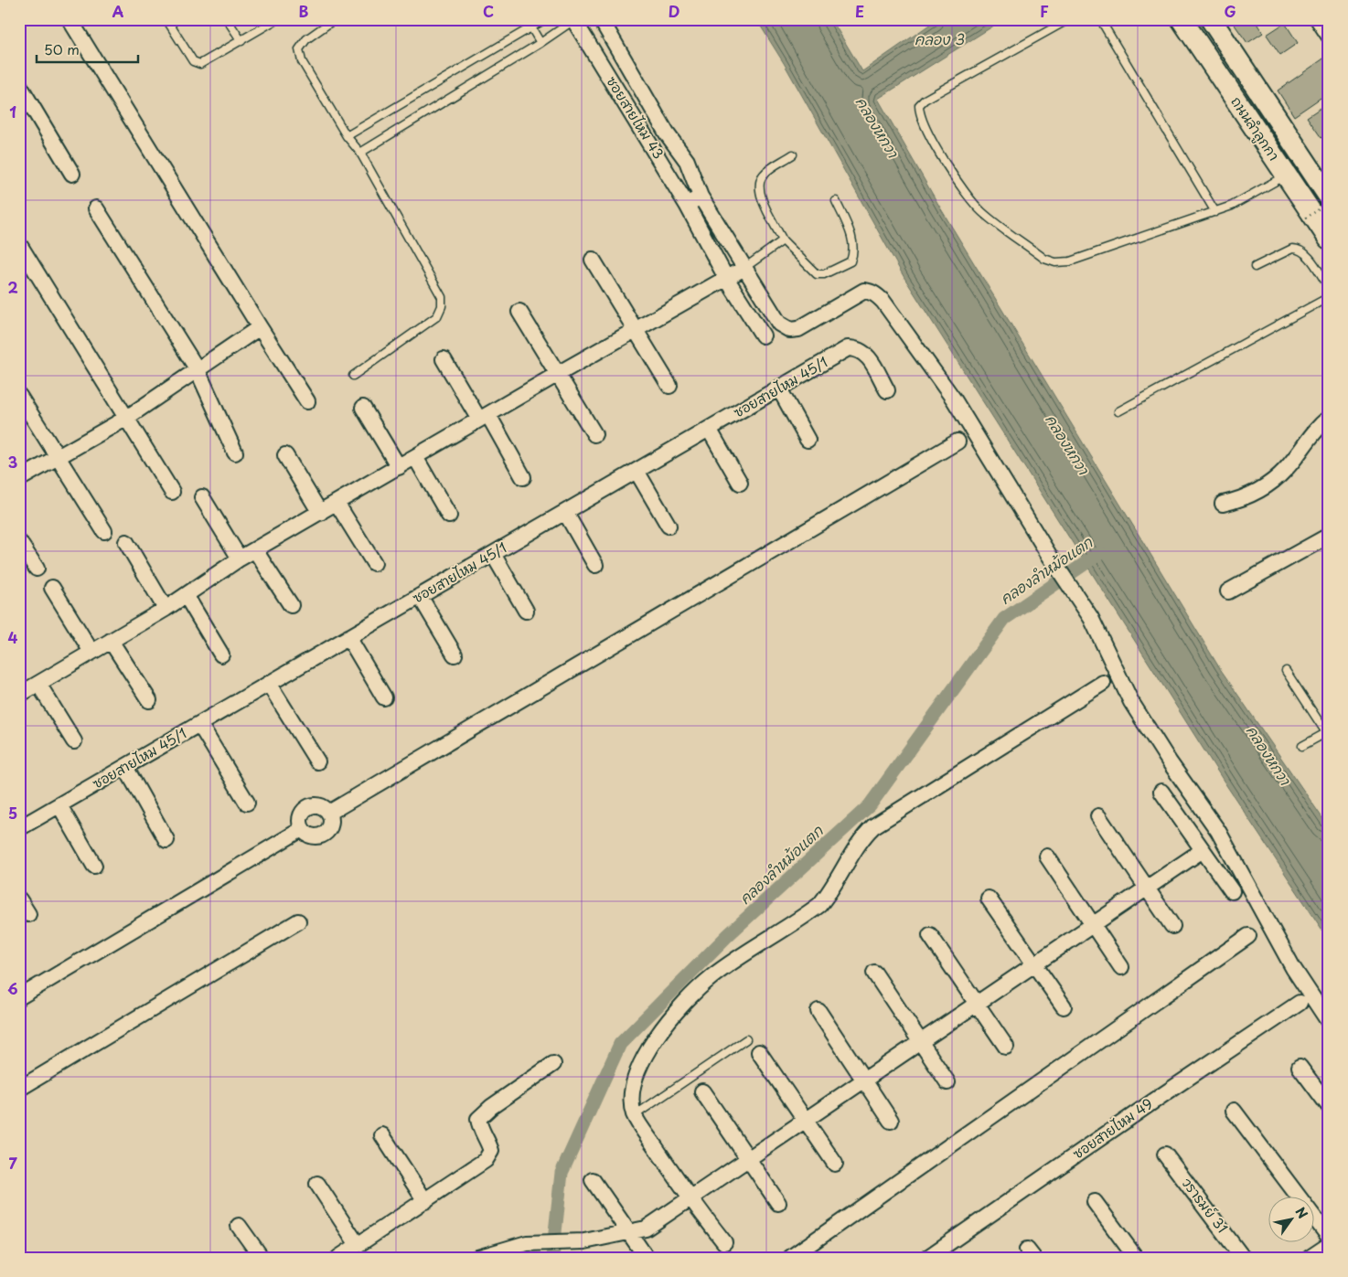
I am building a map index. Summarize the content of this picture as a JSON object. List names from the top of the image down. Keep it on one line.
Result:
{"streets":{"main road":["ถนนลำลูกกา"],"street":["ซอยสายไหม 43","ซอยสายไหม 45/1","ซอยสายไหม 49","วรารมย์ 31"]},"water":["คลอง 3","คลองหกวา","คลองลำหม้อแตก"],"scale_bar":"50 m","north":"top right","grid":{"columns":["A","B","C","D","E","F","G"],"rows":["1","2","3","4","5","6","7"]}}
